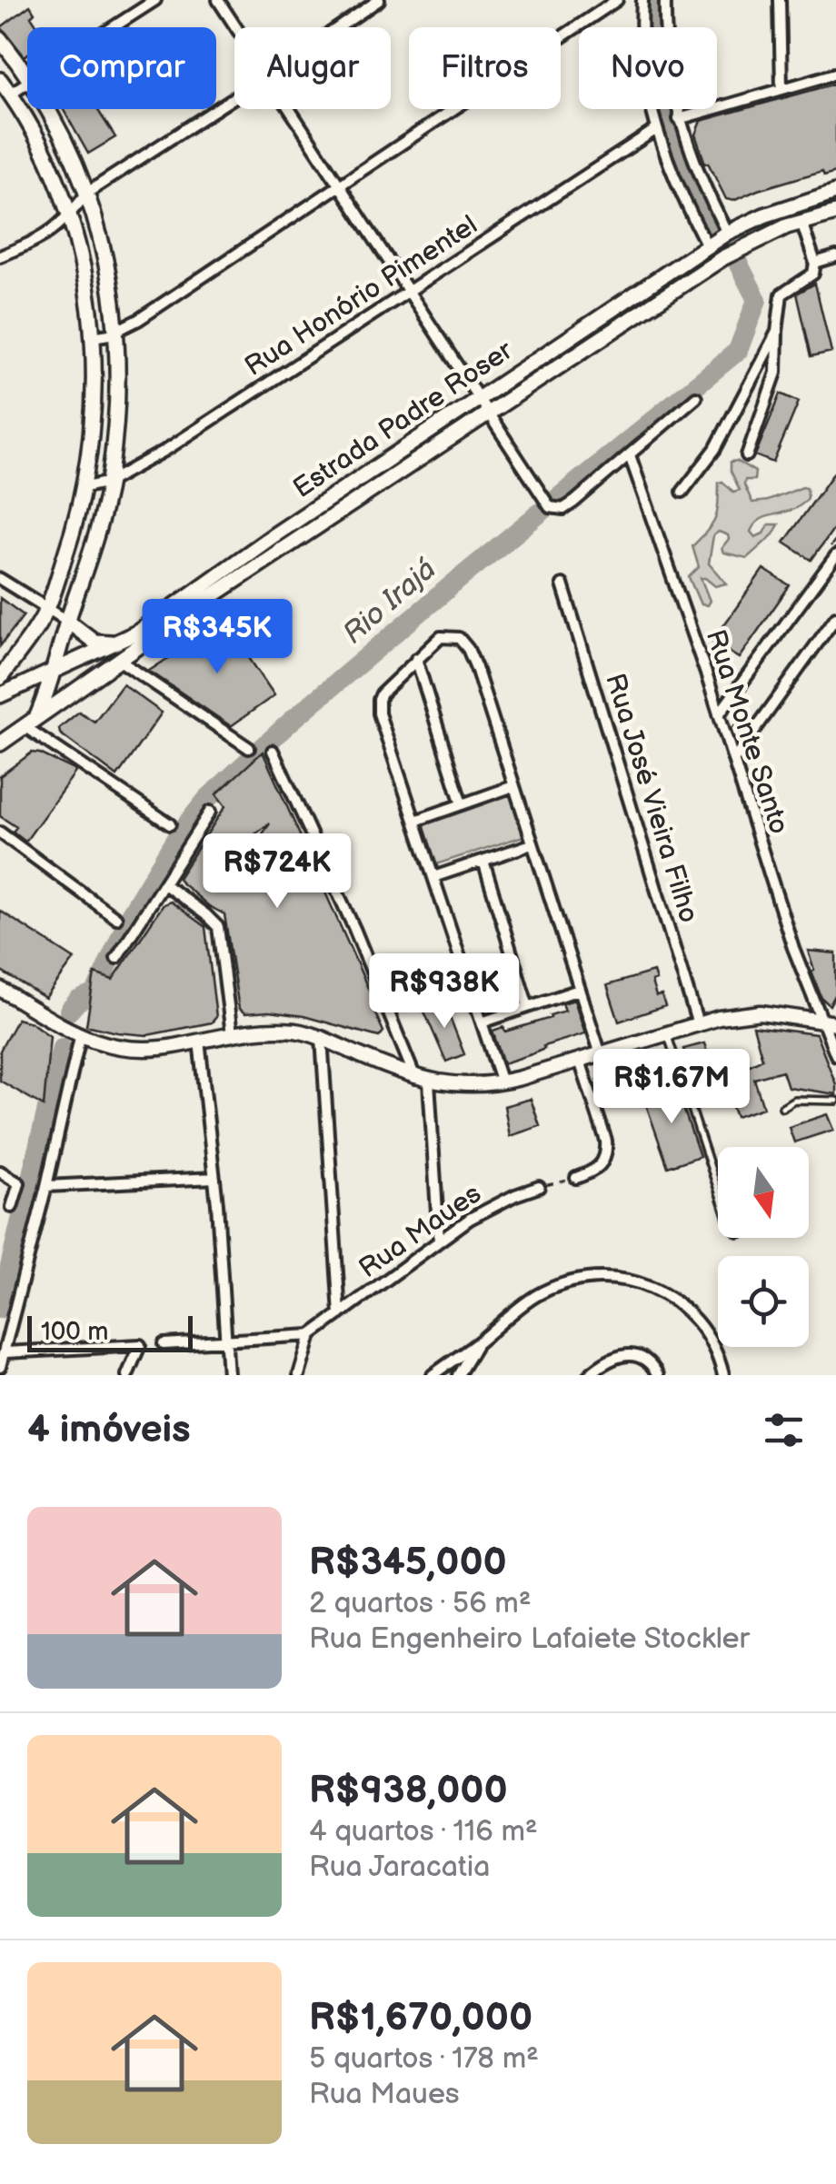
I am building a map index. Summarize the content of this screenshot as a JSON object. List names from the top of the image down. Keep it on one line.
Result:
{"streets":{"main road":["Estrada Padre Roser"],"street":["Rua Honório Pimentel","Rua Monte Santo","Rua José Vieira Filho","Rua Maues"]},"water":["Rio Irajá"],"scale_bar":"100 m","north":"bottom","page":{"chip":["Comprar","Alugar","Filtros","Novo"],"price":["R$345K","R$724K","R$938K","R$1.67M"],"scale":"100 m","heading":"4 imóveis","list":[{"name":"R$345,000","note":"2 quartos · 56 m² · Rua Engenheiro Lafaiete Stockler"},{"name":"R$938,000","note":"4 quartos · 116 m² · Rua Jaracatia"},{"name":"R$1,670,000","note":"5 quartos · 178 m² · Rua Maues"}]}}
